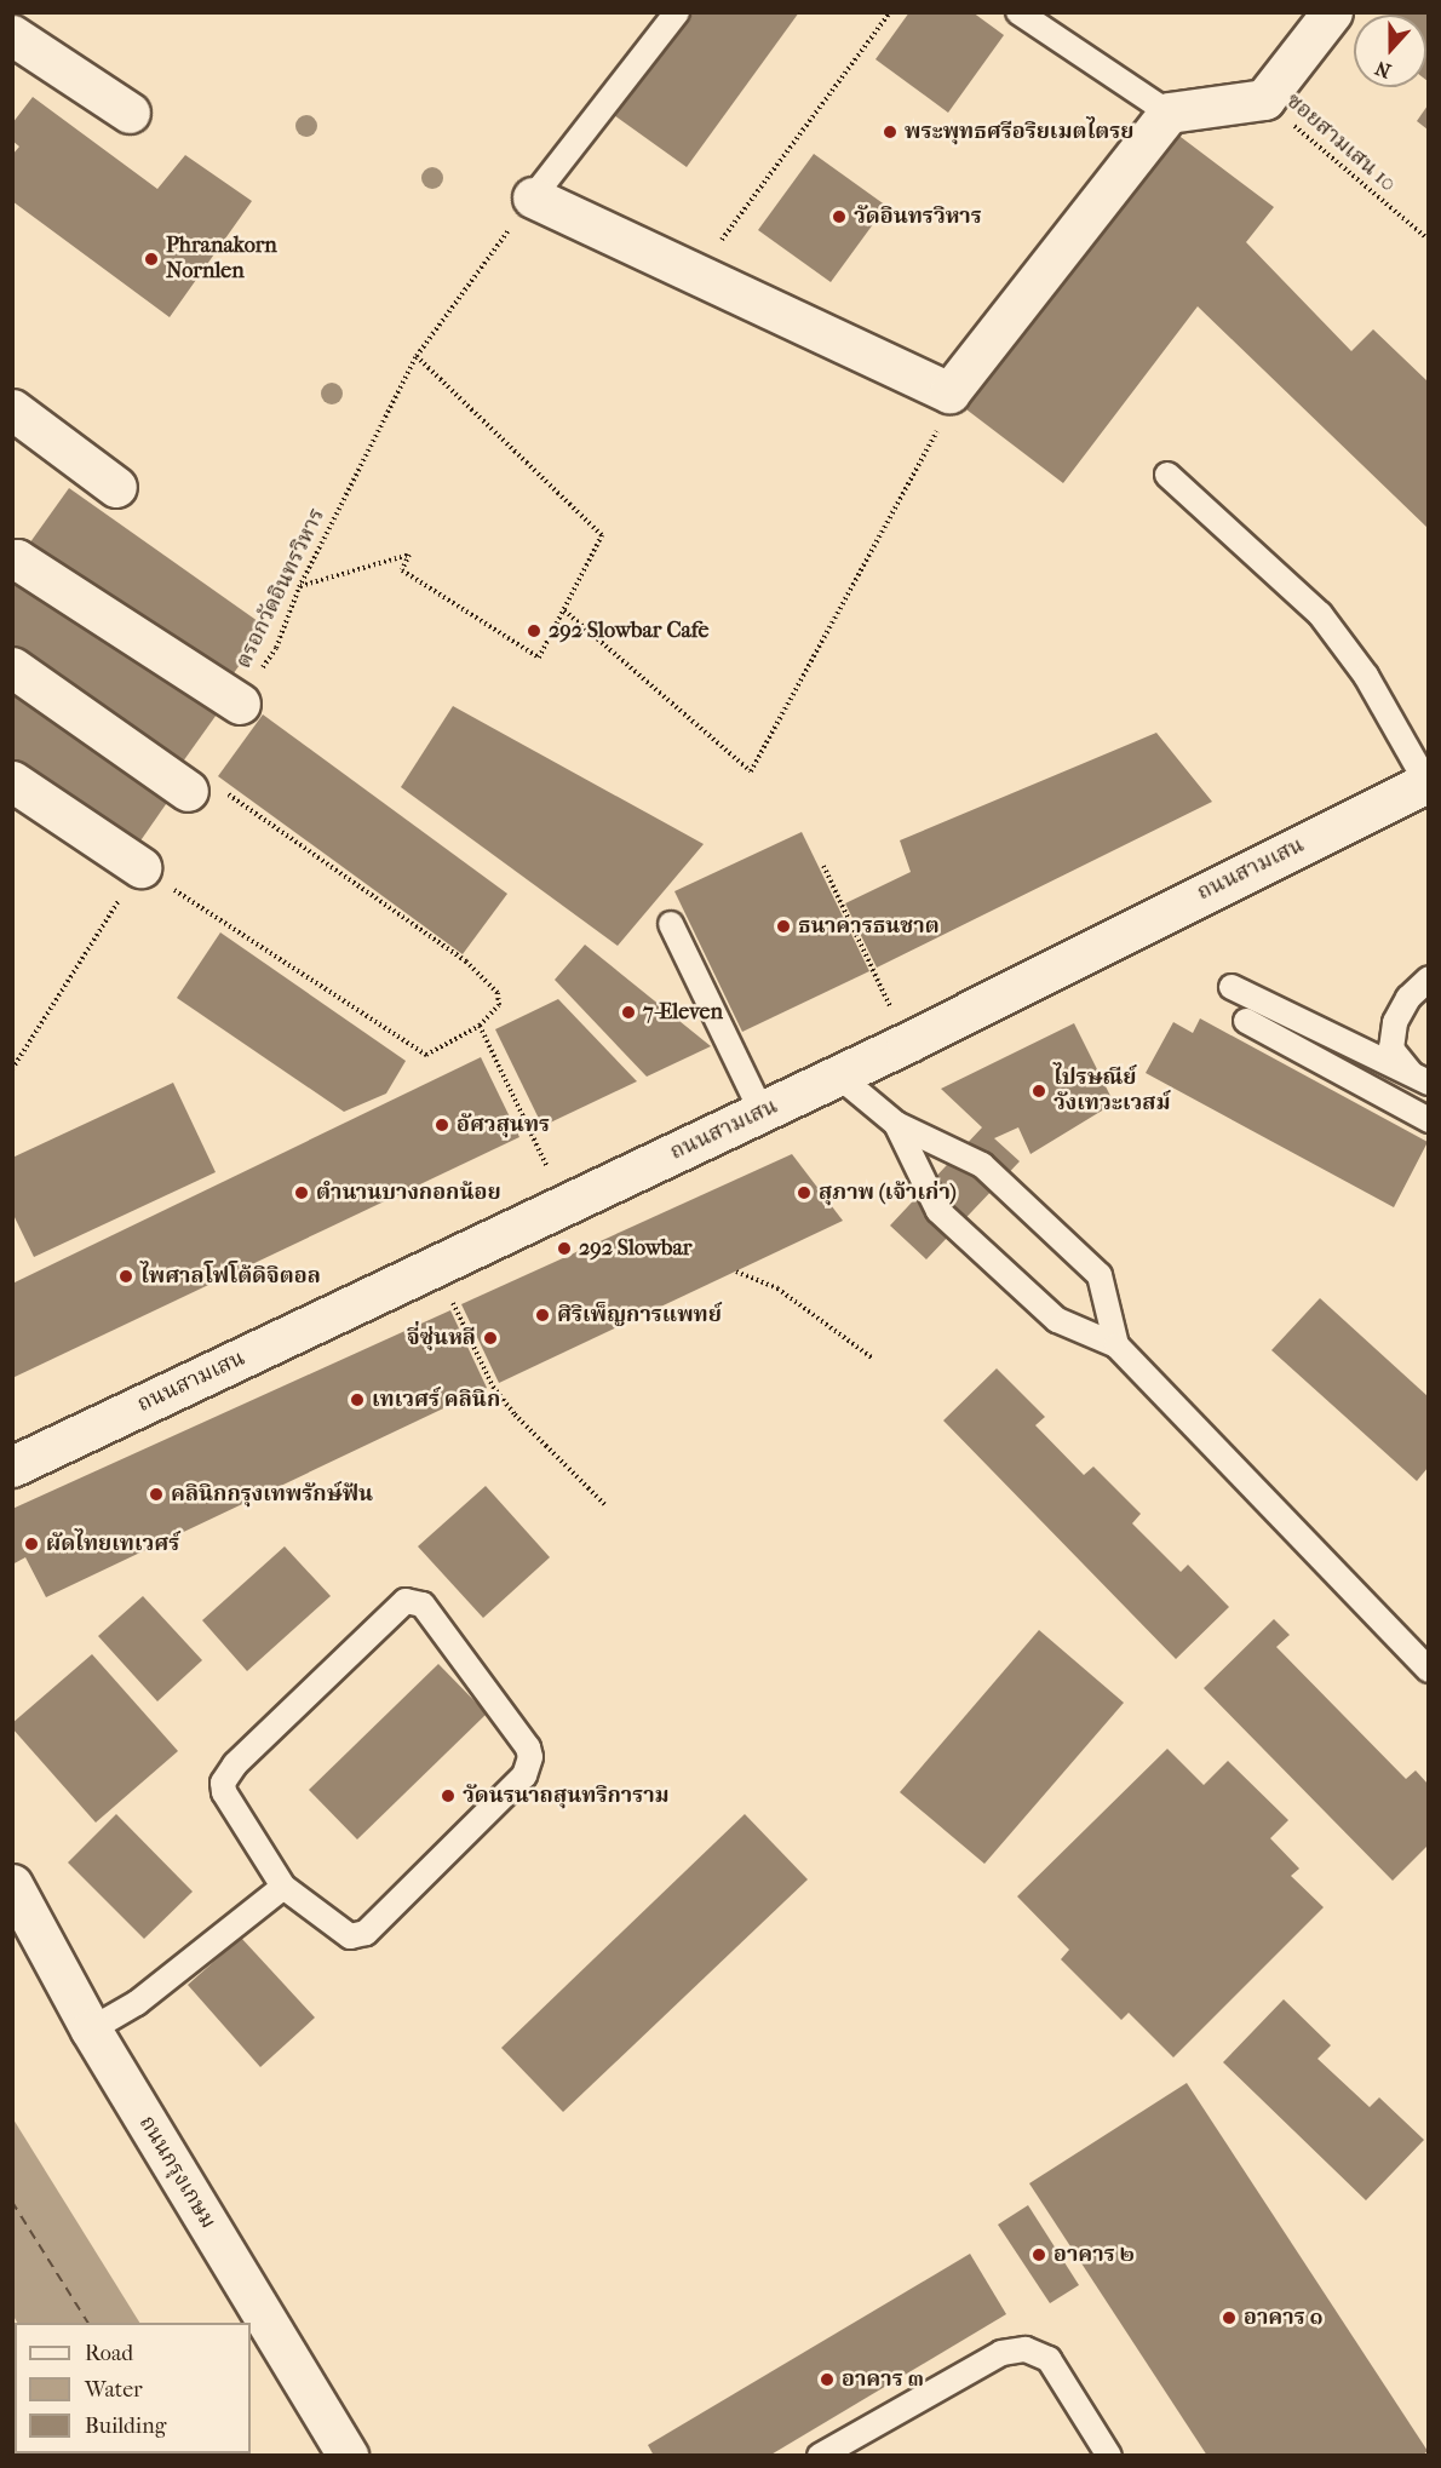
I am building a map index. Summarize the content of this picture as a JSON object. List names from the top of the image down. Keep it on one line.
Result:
{"streets":{"street":["ถนนสามเสน","ถนนกรุงเกษม"],"path":["ซอยสามเสน 10","ตรอกวัดอินทรวิหาร"]},"places":["พระพุทธศรีอริยเมตไตรย","วัดอินทรวิหาร","Phranakorn Nornlen","292 Slowbar Cafe","ธนาคารธนชาต","7-Eleven","ไปรษณีย์ วังเทวะเวสม์","อัศวสุนทร","ตำนานบางกอกน้อย","สุภาพ (เจ้าเก่า)","292 Slowbar","ไพศาลโฟโต้ดิจิตอล","ศิริเพ็ญการแพทย์","จี่ซุ่นหลี","เทเวศร์ คลินิก","คลินิกกรุงเทพรักษ์ฟัน","ผัดไทยเทเวศร์","วัดนรนาถสุนทริการาม","อาคาร ๒","อาคาร ๑","อาคาร ๓"],"legend":["Road","Water","Building"],"north":"bottom"}
